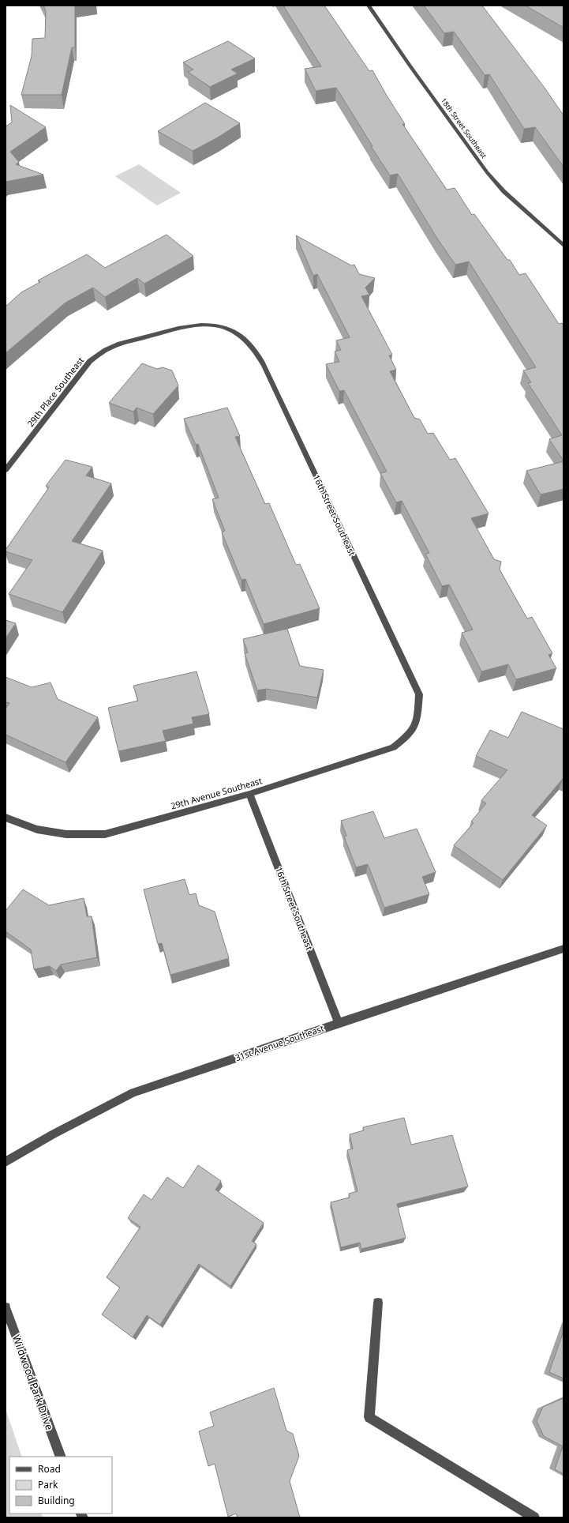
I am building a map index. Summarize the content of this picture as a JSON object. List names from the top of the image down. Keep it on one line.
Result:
{"streets":{"street":["18th Street Southeast","29th Place Southeast","16th Street Southeast","29th Avenue Southeast","31st Avenue Southeast","Wildwood Park Drive"]},"crossings":[["29th Place Southeast","16th Street Southeast"],["16th Street Southeast","29th Avenue Southeast"],["16th Street Southeast","31st Avenue Southeast"]],"legend":["Road","Park","Building"]}
